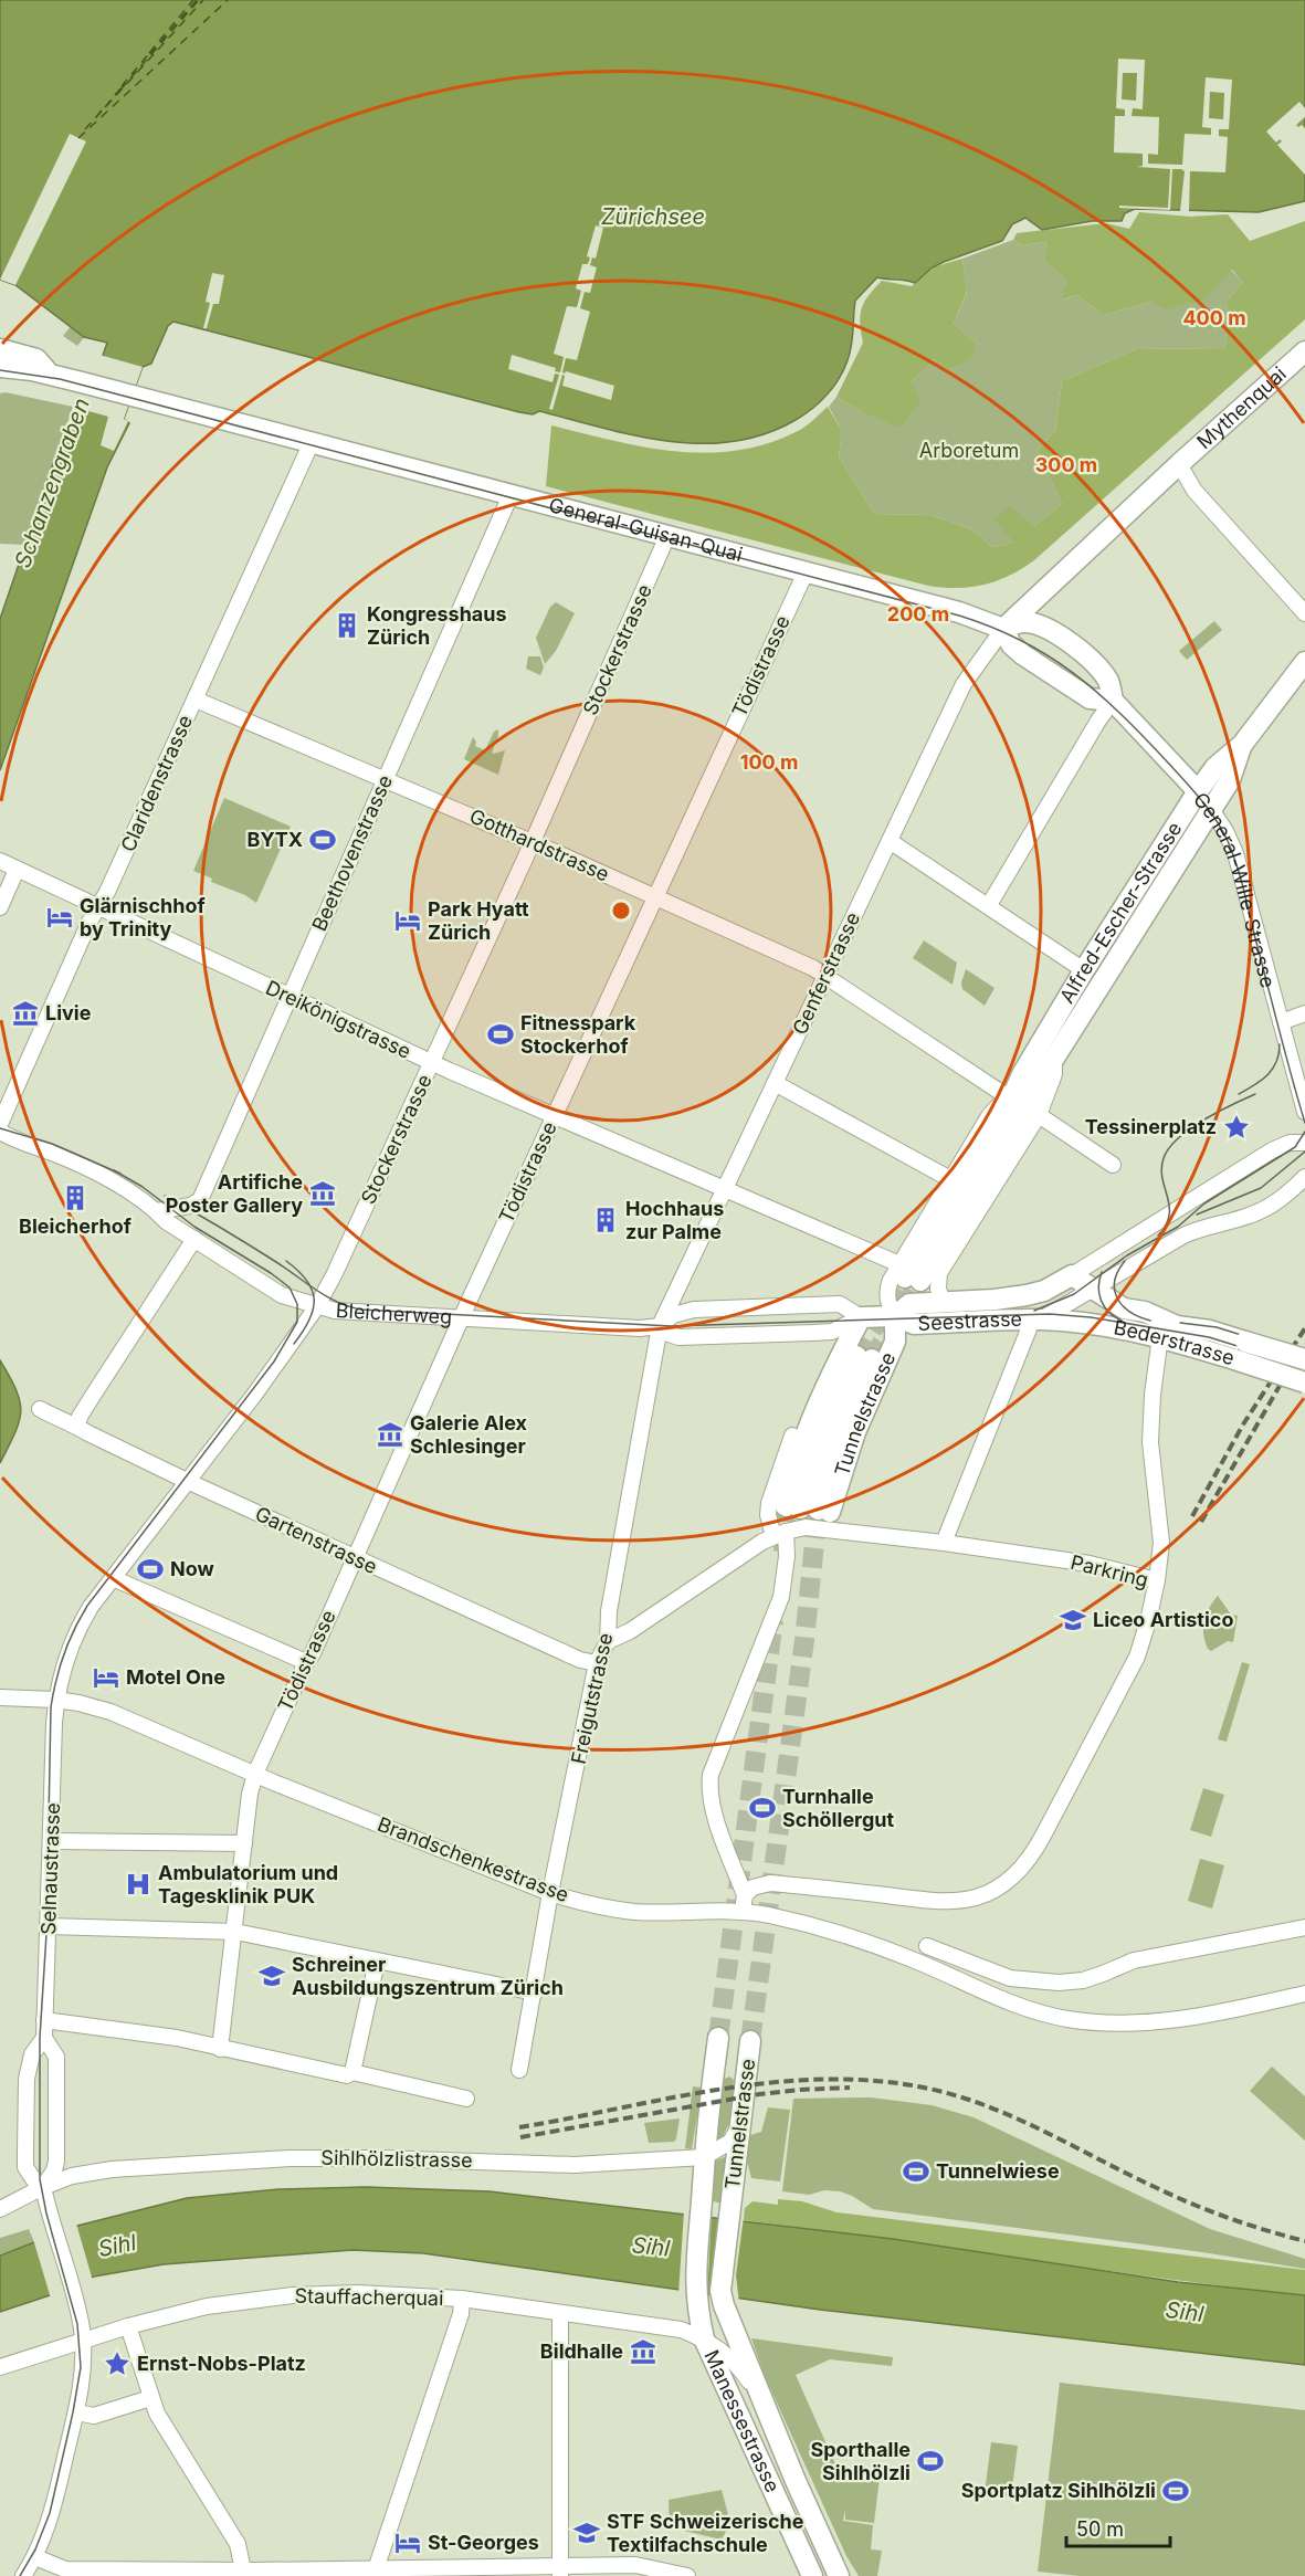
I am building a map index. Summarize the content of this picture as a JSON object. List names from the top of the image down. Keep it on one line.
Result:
{"streets":{"main road":["Mythenquai","General-Guisan-Quai","General-Wille-Strasse","Alfred-Escher-Strasse","Bleicherweg","Seestrasse","Bederstrasse","Tunnelstrasse","Manessestrasse"],"street":["Stockerstrasse","Tödistrasse","Claridenstrasse","Gotthardstrasse","Beethovenstrasse","Genferstrasse","Dreikönigstrasse","Gartenstrasse","Parkring","Freigutstrasse","Brandschenkestrasse","Selnaustrasse","Sihlhölzlistrasse","Stauffacherquai"]},"crossings":[["General-Guisan-Quai","Stockerstrasse"],["General-Guisan-Quai","Tödistrasse"],["General-Guisan-Quai","Claridenstrasse"],["General-Guisan-Quai","Beethovenstrasse"],["General-Guisan-Quai","General-Wille-Strasse"],["General-Guisan-Quai","Genferstrasse"],["Stockerstrasse","Gotthardstrasse"],["Stockerstrasse","Dreikönigstrasse"],["Stockerstrasse","Bleicherweg"],["Stockerstrasse","Gartenstrasse"],["Stockerstrasse","Brandschenkestrasse"],["Stockerstrasse","Selnaustrasse"],["Tödistrasse","Gotthardstrasse"],["Tödistrasse","Dreikönigstrasse"],["Tödistrasse","Bleicherweg"],["Tödistrasse","Gartenstrasse"],["Tödistrasse","Brandschenkestrasse"],["Claridenstrasse","Gotthardstrasse"],["Claridenstrasse","Dreikönigstrasse"],["Gotthardstrasse","Beethovenstrasse"],["Gotthardstrasse","Alfred-Escher-Strasse"],["Gotthardstrasse","Genferstrasse"],["Beethovenstrasse","Dreikönigstrasse"],["Beethovenstrasse","Bleicherweg"],["General-Wille-Strasse","Alfred-Escher-Strasse"],["General-Wille-Strasse","Genferstrasse"],["Alfred-Escher-Strasse","Dreikönigstrasse"],["Alfred-Escher-Strasse","Bleicherweg"],["Alfred-Escher-Strasse","Seestrasse"],["Alfred-Escher-Strasse","Tunnelstrasse"],["Genferstrasse","Dreikönigstrasse"],["Genferstrasse","Bleicherweg"],["Genferstrasse","Freigutstrasse"],["Bleicherweg","Seestrasse"],["Bleicherweg","Tunnelstrasse"],["Bleicherweg","Freigutstrasse"],["Seestrasse","Bederstrasse"],["Seestrasse","Tunnelstrasse"],["Tunnelstrasse","Sihlhölzlistrasse"],["Tunnelstrasse","Manessestrasse"],["Gartenstrasse","Freigutstrasse"],["Parkring","Freigutstrasse"],["Freigutstrasse","Brandschenkestrasse"],["Brandschenkestrasse","Selnaustrasse"],["Selnaustrasse","Sihlhölzlistrasse"],["Stauffacherquai","Manessestrasse"]],"water":["Zürichsee","Schanzengraben","Sihl"],"parks":["Arboretum"],"places":{"building":["Kongresshaus Zürich","Bleicherhof","Hochhaus zur Palme"],"sports":["BYTX","Fitnesspark Stockerhof","Now","Turnhalle Schöllergut","Tunnelwiese","Sporthalle Sihlhölzli","Sportplatz Sihlhölzli"],"hotel":["Glärnischhof by Trinity","Park Hyatt Zürich","Motel One","St-Georges"],"museum":["Livie","Artifiche Poster Gallery","Galerie Alex Schlesinger","Bildhalle"],"place":["Tessinerplatz","Ernst-Nobs-Platz"],"school or university":["Liceo Artistico","Schreiner Ausbildungszentrum Zürich","STF Schweizerische Textilfachschule"],"hospital":["Ambulatorium und Tagesklinik PUK"]},"scale_bar":"50 m","rings":["400 m","300 m","200 m","100 m"]}
